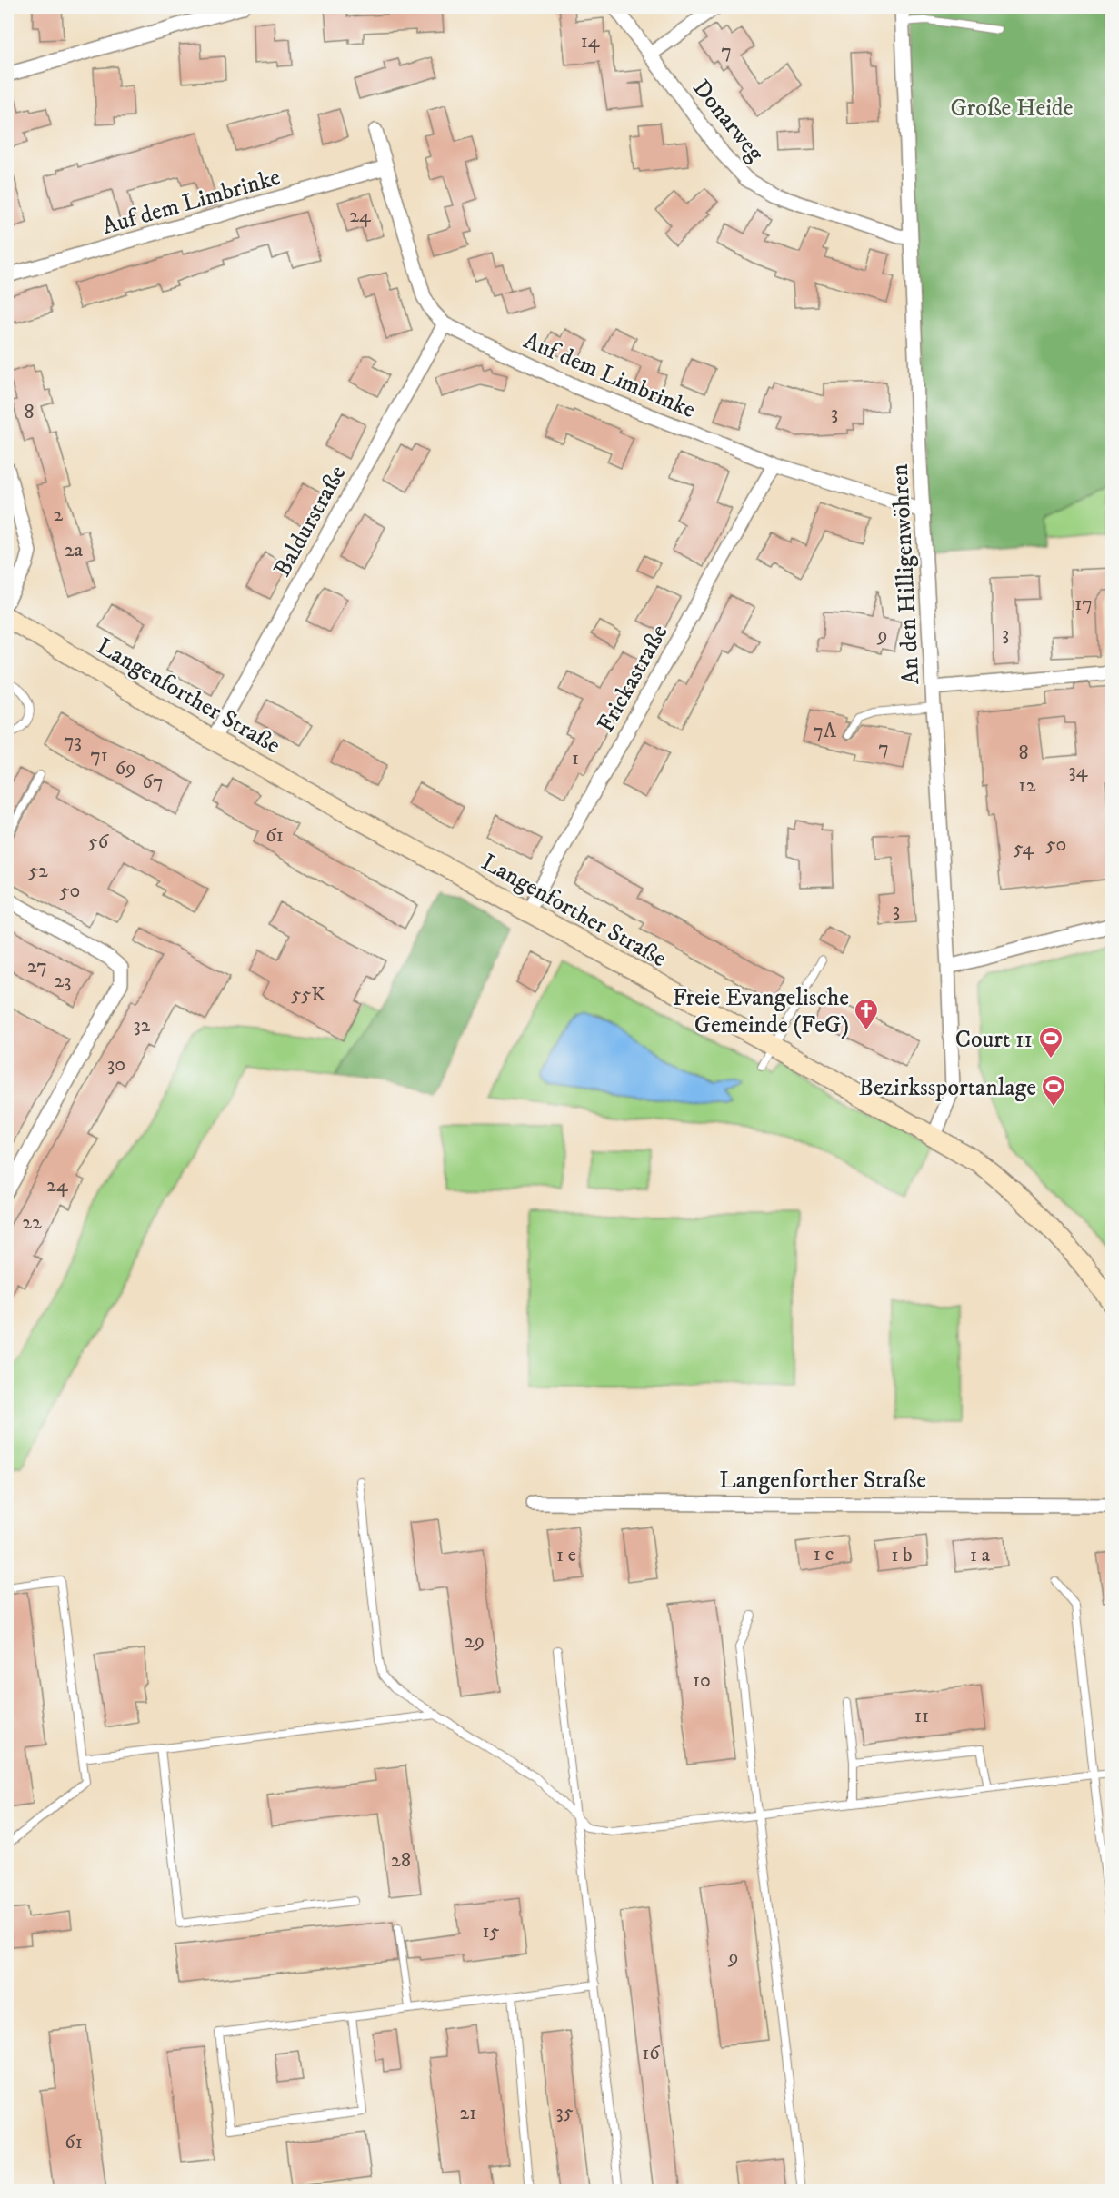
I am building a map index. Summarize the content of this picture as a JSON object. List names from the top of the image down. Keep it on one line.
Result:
{"streets":{"main road":["Langenforther Straße"],"street":["Donarweg","Auf dem Limbrinke","Baldurstraße","An den Hilligenwöhren","Frickastraße"]},"crossings":[["Donarweg","An den Hilligenwöhren"],["Auf dem Limbrinke","Baldurstraße"],["Auf dem Limbrinke","An den Hilligenwöhren"],["Auf dem Limbrinke","Frickastraße"],["Baldurstraße","Langenforther Straße"],["An den Hilligenwöhren","Langenforther Straße"],["Frickastraße","Langenforther Straße"]],"parks":["Große Heide"],"places":{"church":["Freie Evangelische Gemeinde (FeG)"],"sports":["Court 11","Bezirkssportanlage"]},"house_numbers":["14","7","24","8","3","2","2a","17","3","9","7A","73","7","8","71","1","69","34","67","12","61","56","50","54","52","50","3","27","23","55K","32","30","24","22","1 c","1 e","1 b","1 a","29","10","11","28","15","9","16","35","21","61"]}
